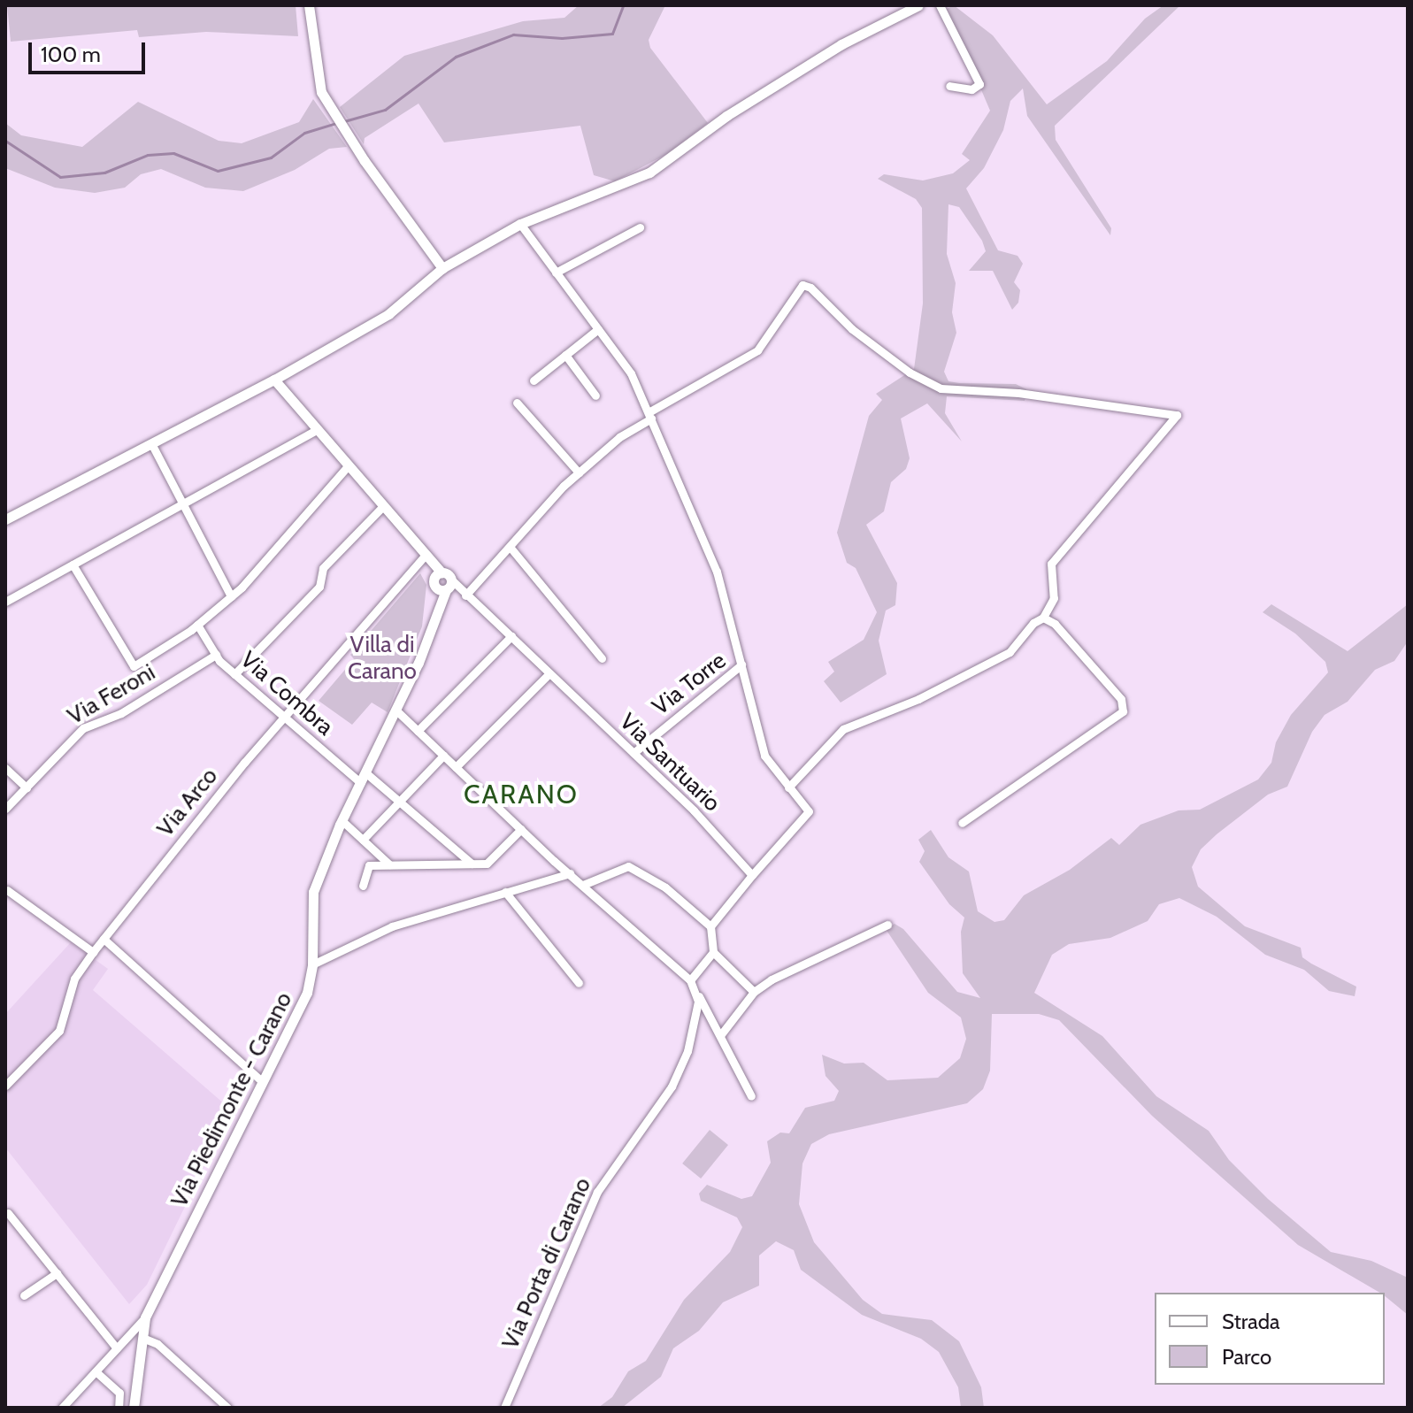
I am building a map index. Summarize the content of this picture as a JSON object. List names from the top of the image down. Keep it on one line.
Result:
{"streets":{"street":["Via Torre","Via Combra","Via Feroni","Via Santuario","Via Arco","Via Piedimonte - Carano","Via Porta di Carano"]},"crossings":[["Via Torre","Via Santuario"],["Via Combra","Via Feroni"],["Via Combra","Via Arco"],["Via Combra","Via Piedimonte - Carano"],["Via Santuario","Via Piedimonte - Carano"]],"districts":["CARANO"],"parks":["Villa di Carano"],"legend":["Strada","Parco"],"scale_bar":"100 m"}
